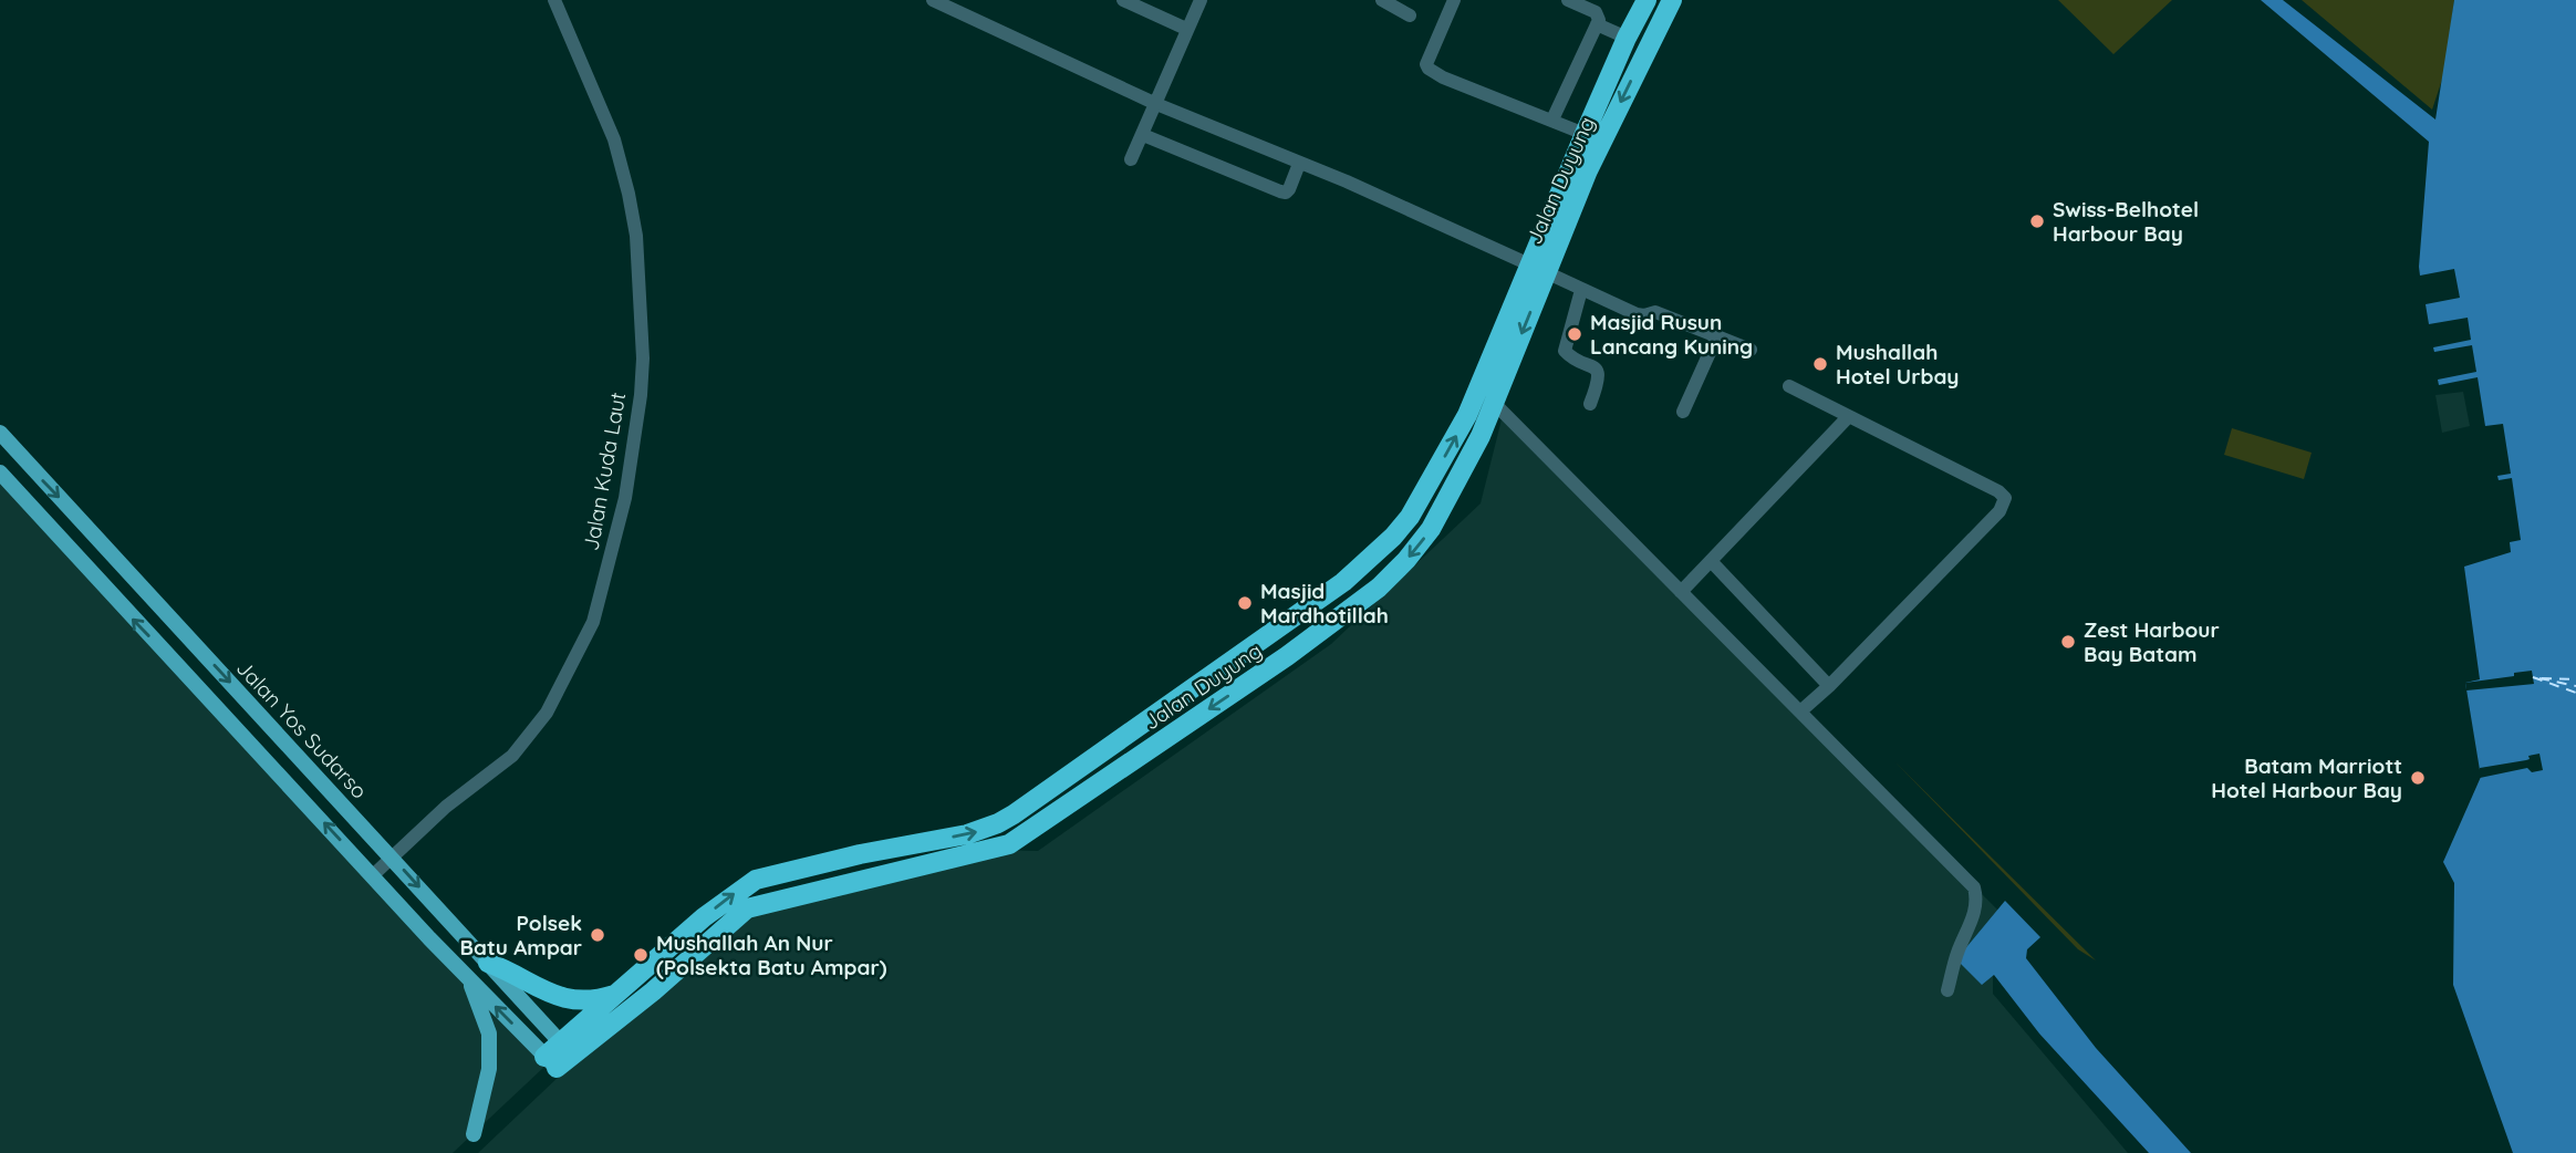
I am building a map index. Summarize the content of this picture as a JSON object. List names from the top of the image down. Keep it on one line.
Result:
{"streets":{"highway":["Jalan Duyung"],"main road":["Jalan Yos Sudarso"],"street":["Jalan Kuda Laut"]},"crossings":[["Jalan Duyung","Jalan Yos Sudarso"],["Jalan Kuda Laut","Jalan Yos Sudarso"]],"places":["Swiss-Belhotel Harbour Bay","Masjid Rusun Lancang Kuning","Mushallah Hotel Urbay","Masjid Mardhotillah","Zest Harbour Bay Batam","Batam Marriott Hotel Harbour Bay","Polsek Batu Ampar","Mushallah An Nur (Polsekta Batu Ampar)"]}
